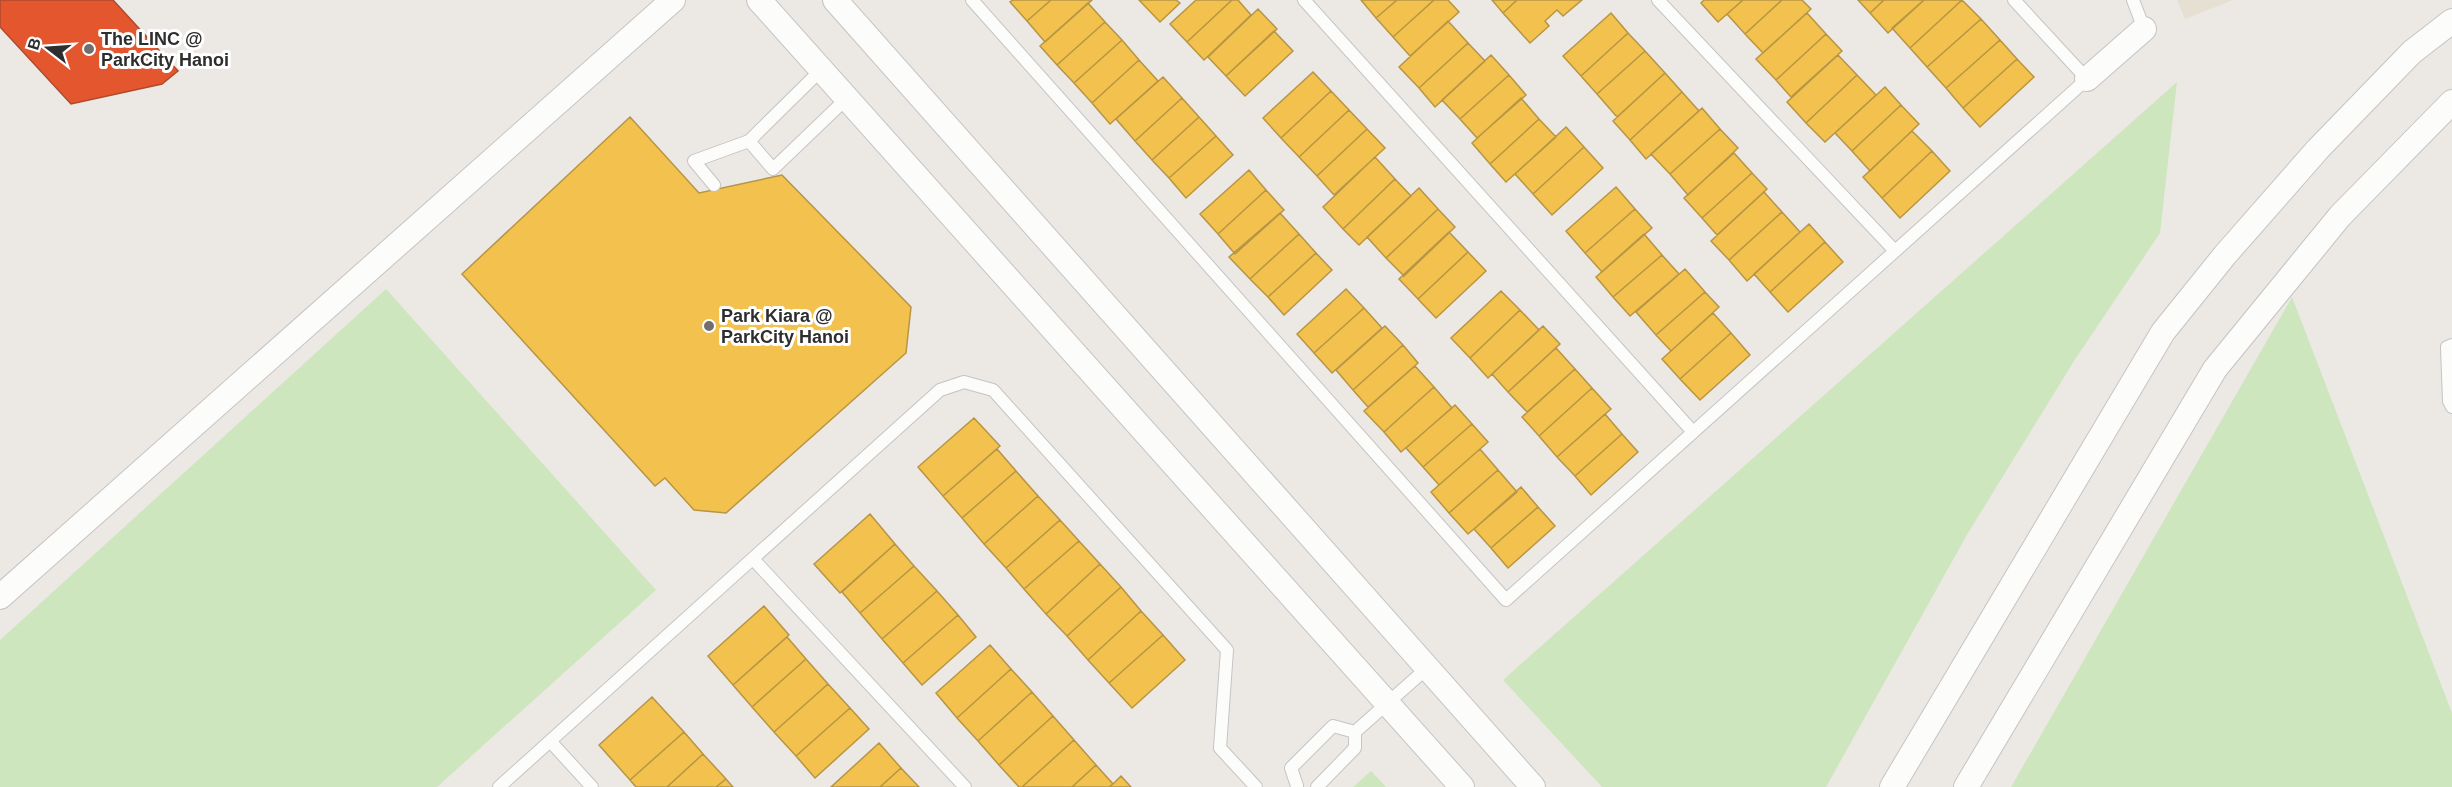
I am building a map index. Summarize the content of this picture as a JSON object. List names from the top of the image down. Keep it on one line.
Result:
{"places":["The LINC @ ParkCity Hanoi","Park Kiara @ ParkCity Hanoi"],"north":"left"}
